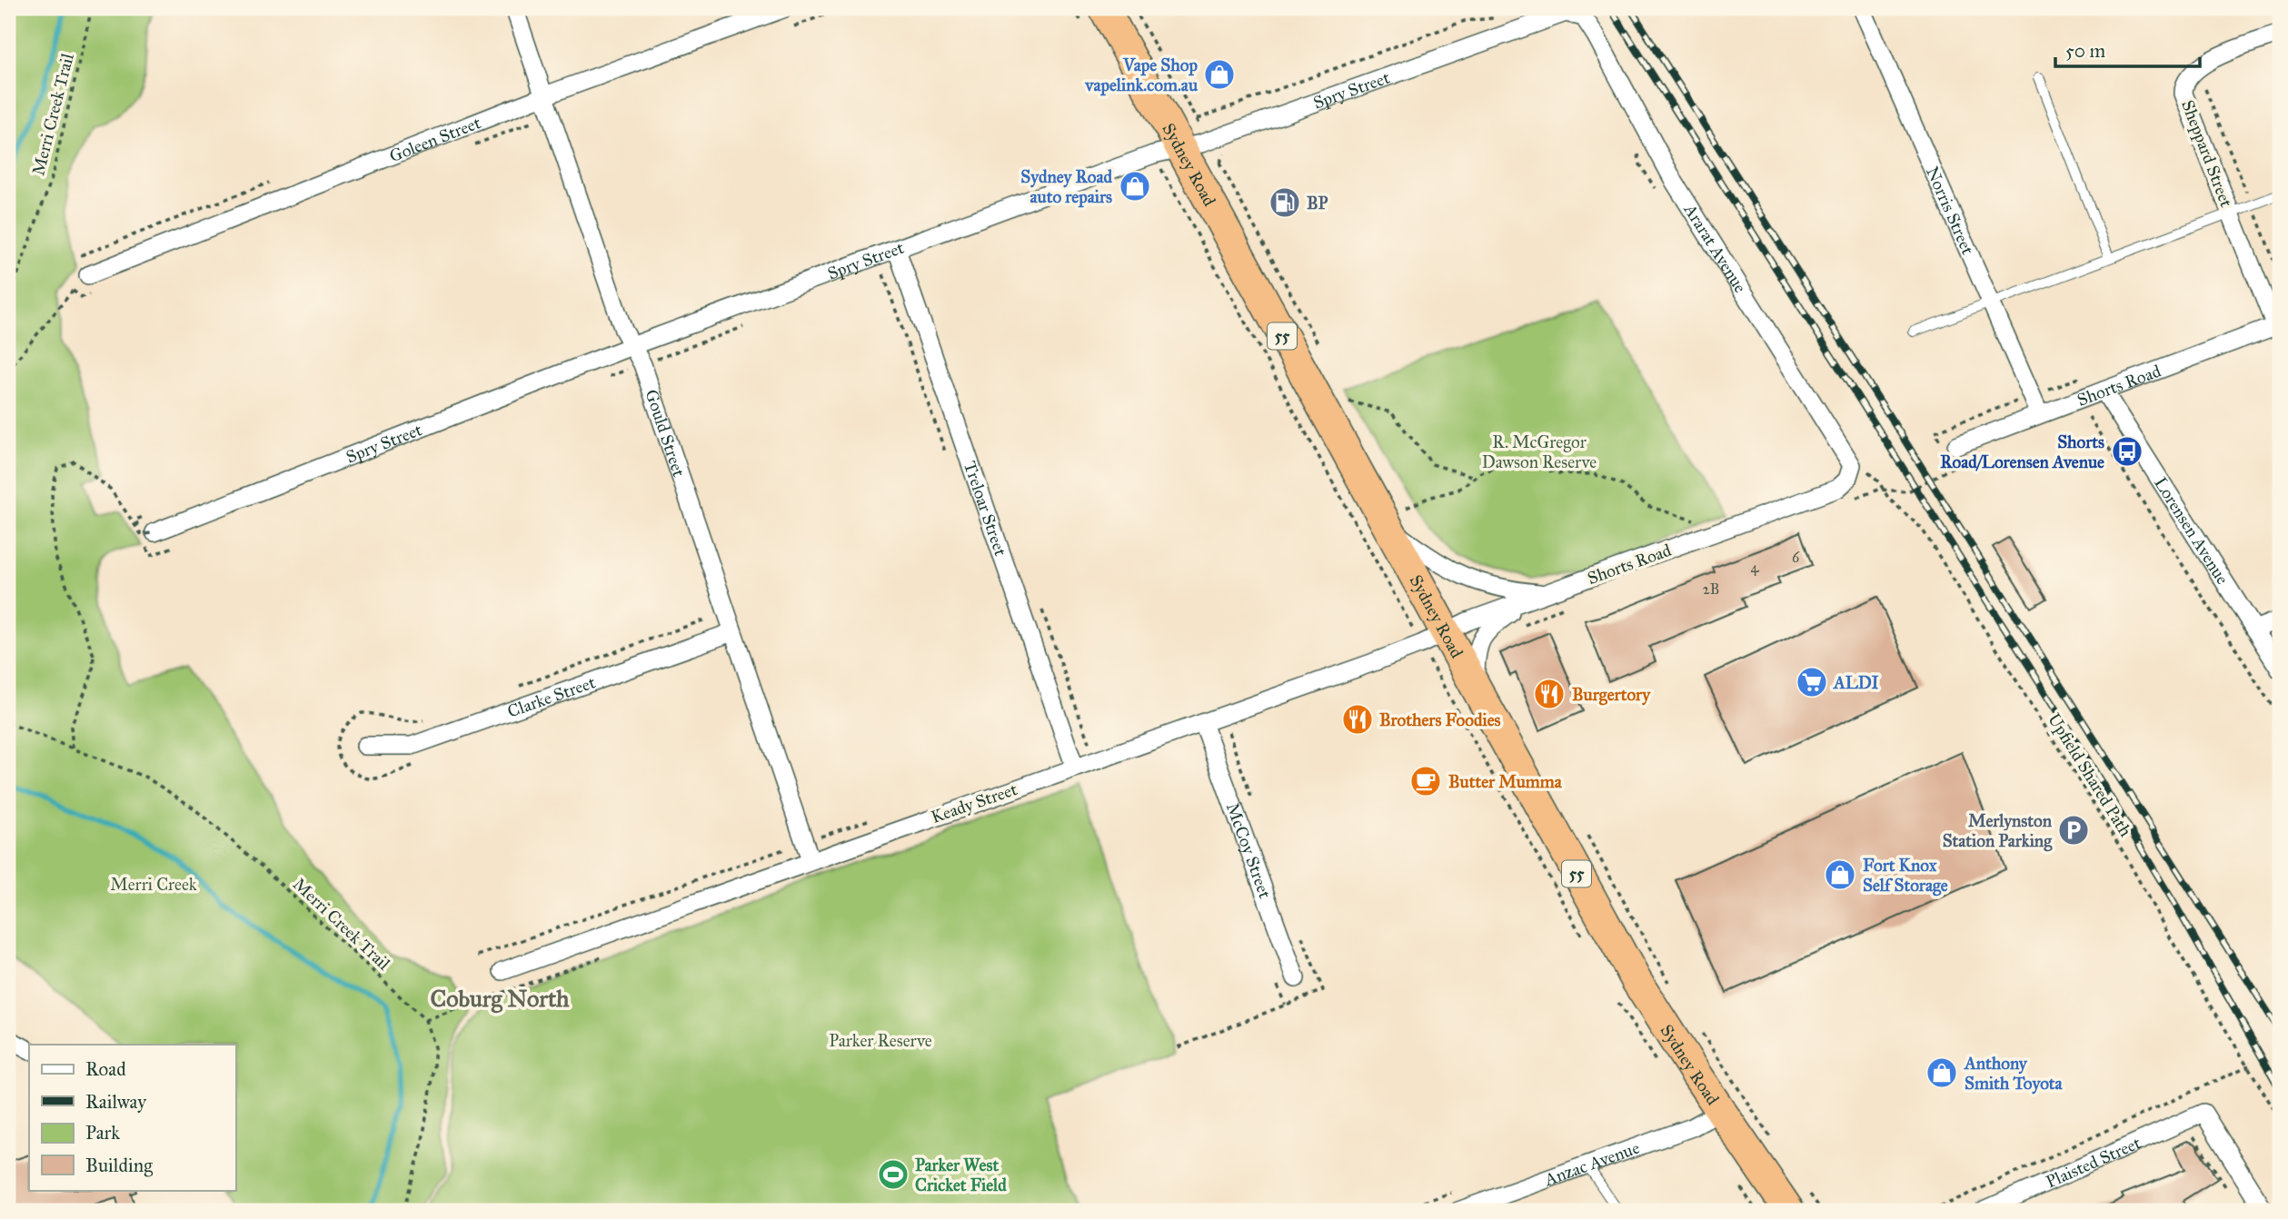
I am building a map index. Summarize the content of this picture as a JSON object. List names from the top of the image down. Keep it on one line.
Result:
{"streets":{"highway":["Sydney Road","55"],"street":["Spry Street","Goleen Street","Sheppard Street","Norris Street","Ararat Avenue","Shorts Road","Gould Street","Treloar Street","Lorensen Avenue","Clarke Street","Keady Street","McCoy Street","Plaisted Street","Anzac Avenue"],"path":["Merri Creek Trail","Upfield Shared Path"]},"crossings":[["Spry Street","Sydney Road"],["Spry Street","Ararat Avenue"],["Spry Street","Gould Street"],["Spry Street","Treloar Street"],["Goleen Street","Gould Street"],["Sheppard Street","Shorts Road"],["Sydney Road","Shorts Road"],["Sydney Road","Keady Street"],["Sydney Road","Anzac Avenue"],["Norris Street","Shorts Road"],["Ararat Avenue","Shorts Road"],["Ararat Avenue","Upfield Shared Path"],["Shorts Road","Lorensen Avenue"],["Shorts Road","Upfield Shared Path"],["Shorts Road","Keady Street"],["Gould Street","Clarke Street"],["Gould Street","Keady Street"],["Treloar Street","Keady Street"],["Keady Street","McCoy Street"]],"districts":["Coburg North"],"parks":["R. McGregor Dawson Reserve","Merri Creek","Parker Reserve"],"places":{"shop":["Vape Shop vapelink.com.au","Sydney Road auto repairs","Fort Knox Self Storage","Anthony Smith Toyota"],"fuel station":["BP"],"bus stop":["Shorts Road/Lorensen Avenue"],"supermarket":["ALDI"],"restaurant":["Burgertory","Brothers Foodies"],"cafe":["Butter Mumma"],"parking":["Merlynston Station Parking"],"sports":["Parker West Cricket Field"]},"house_numbers":["6","4","2B"],"legend":["Road","Railway","Park","Building"],"scale_bar":"50 m"}
